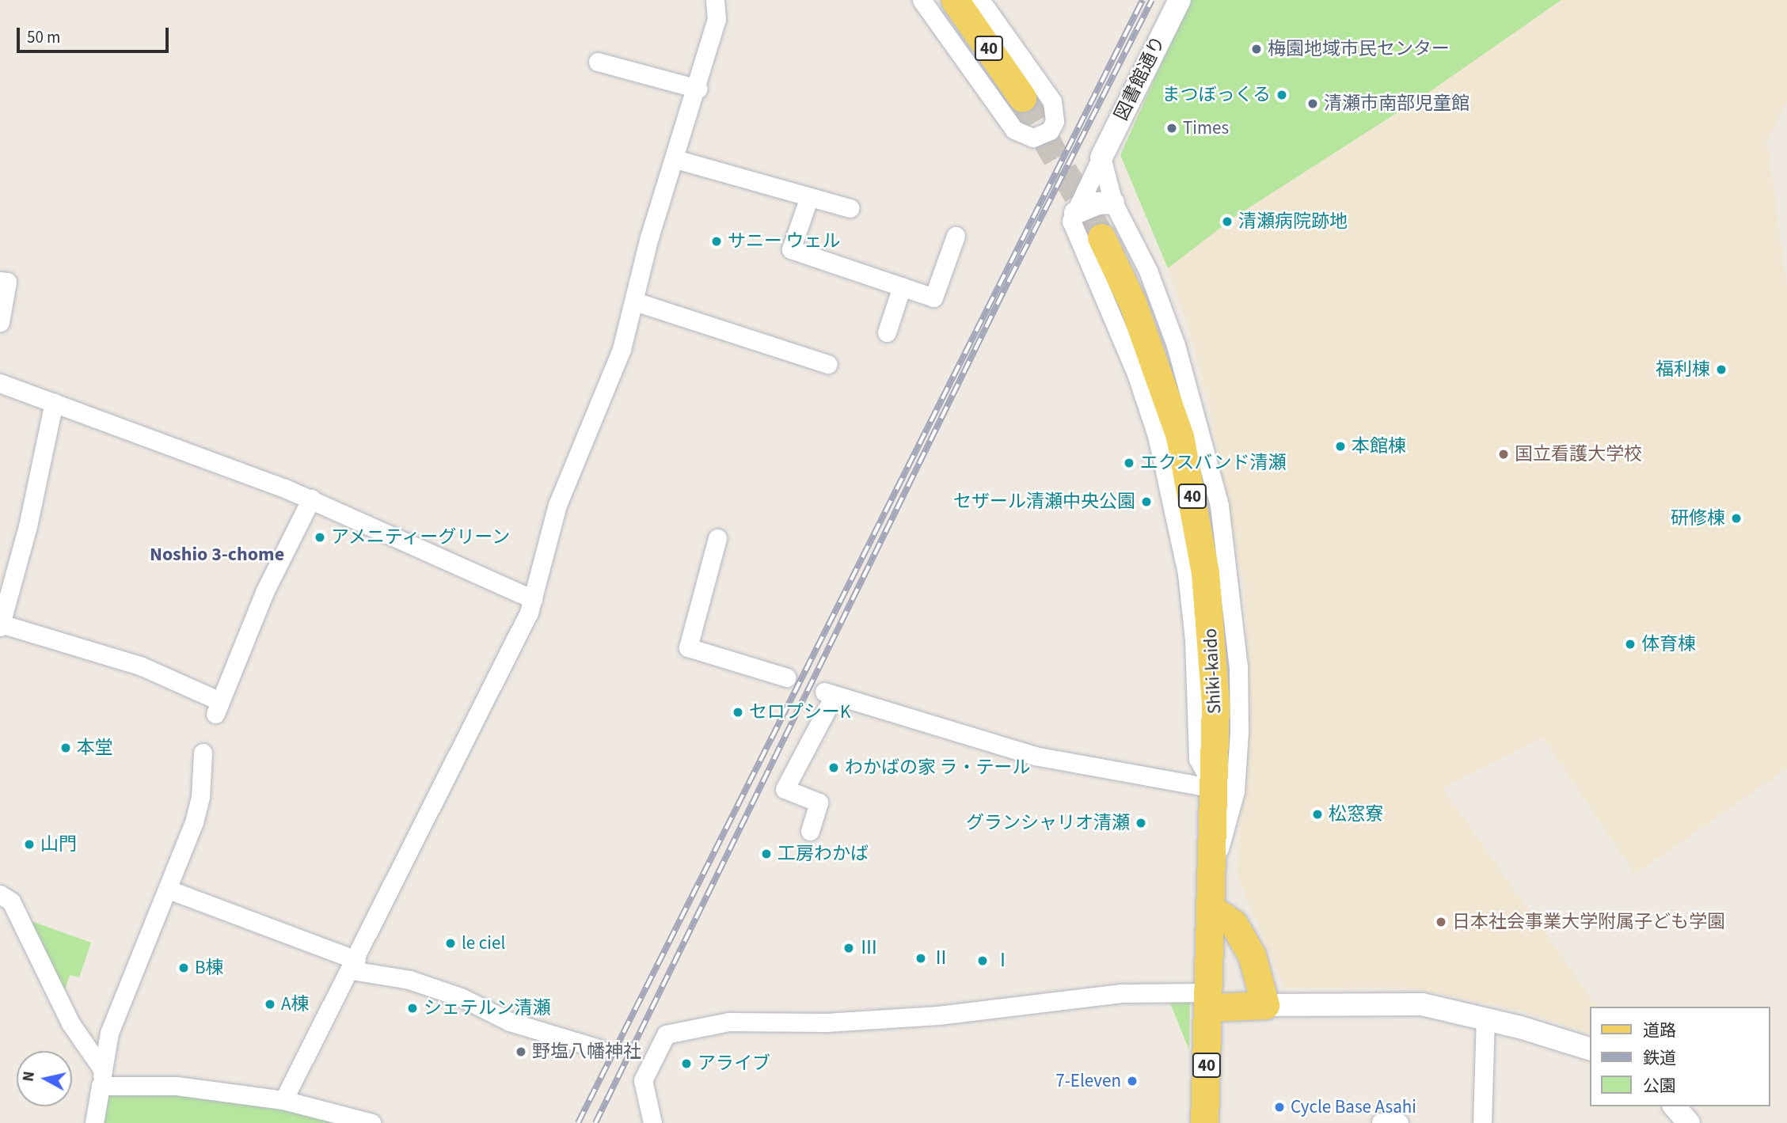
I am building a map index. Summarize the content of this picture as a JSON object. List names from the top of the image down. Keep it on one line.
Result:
{"streets":{"main road":["40","Shiki-kaido"],"street":["図書館通り"]},"districts":["Noshio 3-chome"],"places":["梅園地域市民センター","まつぼっくる","清瀬市南部児童館","Times","清瀬病院跡地","サニー ウェル","福利棟","本館棟","国立看護大学校","エクスバンド清瀬","セザール清瀬中央公園","研修棟","アメニティーグリーン","体育棟","セロプシーK","本堂","わかばの家 ラ・テール","松窓寮","グランシャリオ清瀬","山門","工房わかば","日本社会事業大学附属子ども学園","le ciel","Ⅲ","Ⅱ","Ⅰ","B棟","A棟","シェテルン清瀬","野塩八幡神社","アライブ","7-Eleven","Cycle Base Asahi"],"legend":["道路","鉄道","公園"],"scale_bar":"50 m","north":"left"}
